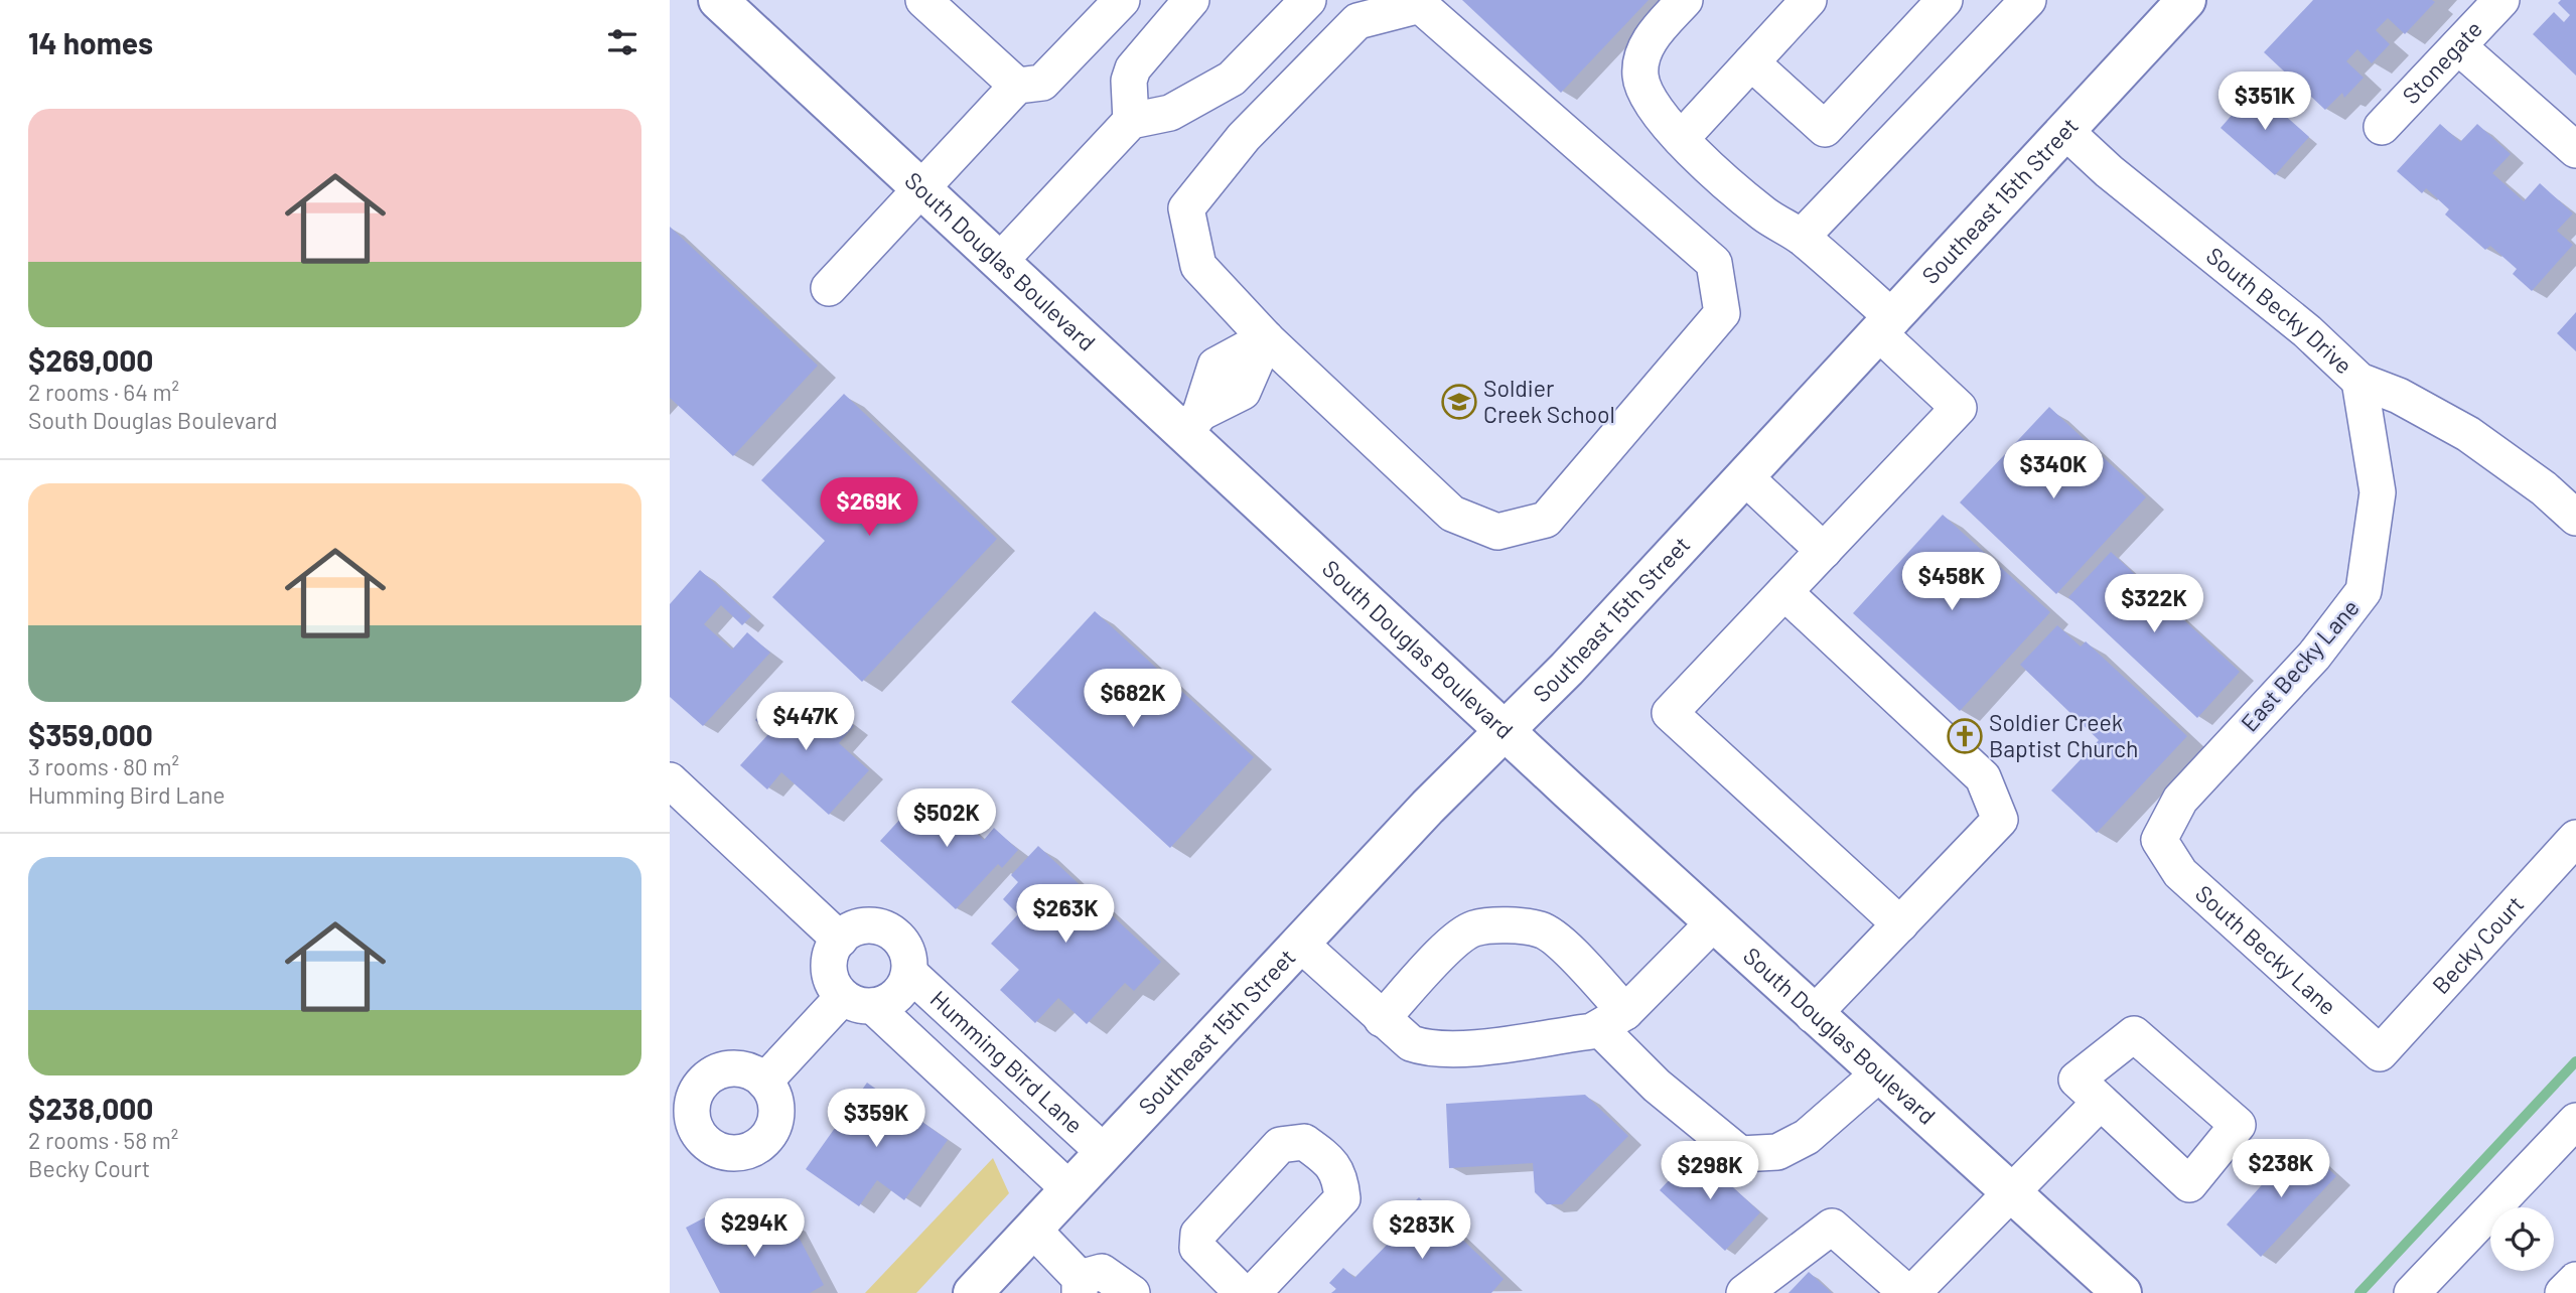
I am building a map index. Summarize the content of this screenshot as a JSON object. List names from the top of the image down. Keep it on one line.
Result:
{"streets":{"main road":["Southeast 15th Street","South Douglas Boulevard"],"street":["Stonegate","South Becky Drive","East Becky Lane","Becky Court","South Becky Lane","Humming Bird Lane"]},"crossings":[["Southeast 15th Street","South Douglas Boulevard"],["Southeast 15th Street","South Becky Drive"],["Southeast 15th Street","Humming Bird Lane"],["South Becky Drive","East Becky Lane"],["East Becky Lane","South Becky Lane"],["Becky Court","South Becky Lane"]],"places":{"school or university":["Soldier Creek School"],"church":["Soldier Creek Baptist Church"]},"page":{"heading":"14 homes","price":["$351K","$340K","$269K","$458K","$322K","$682K","$447K","$502K","$263K","$359K","$238K","$298K","$294K","$283K"],"list":[{"name":"$269,000","note":"2 rooms · 64 m² · South Douglas Boulevard"},{"name":"$359,000","note":"3 rooms · 80 m² · Humming Bird Lane"},{"name":"$238,000","note":"2 rooms · 58 m² · Becky Court"}]}}
